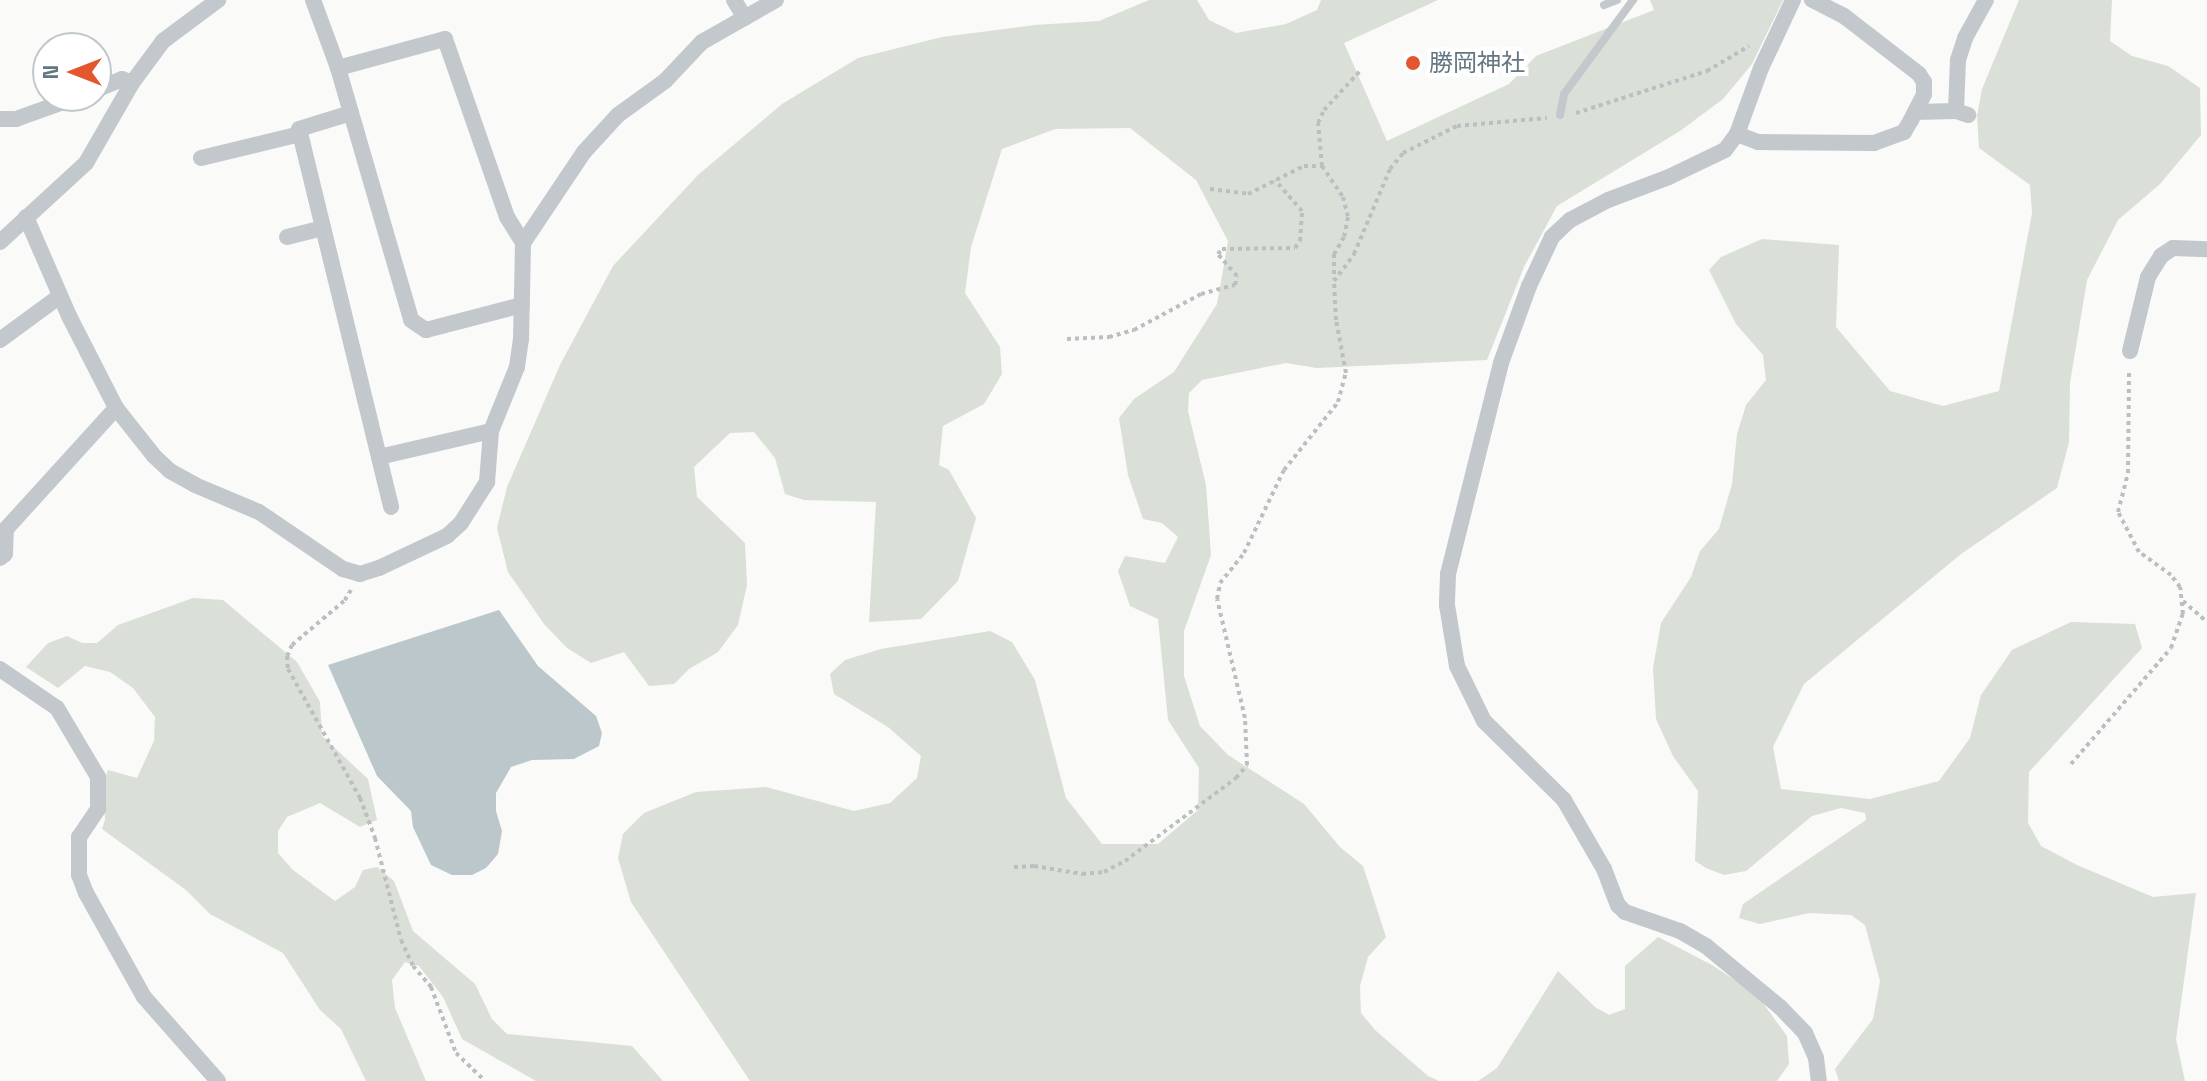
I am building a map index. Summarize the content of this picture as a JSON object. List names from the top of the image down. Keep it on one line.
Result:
{"places":["勝岡神社"],"north":"left"}
